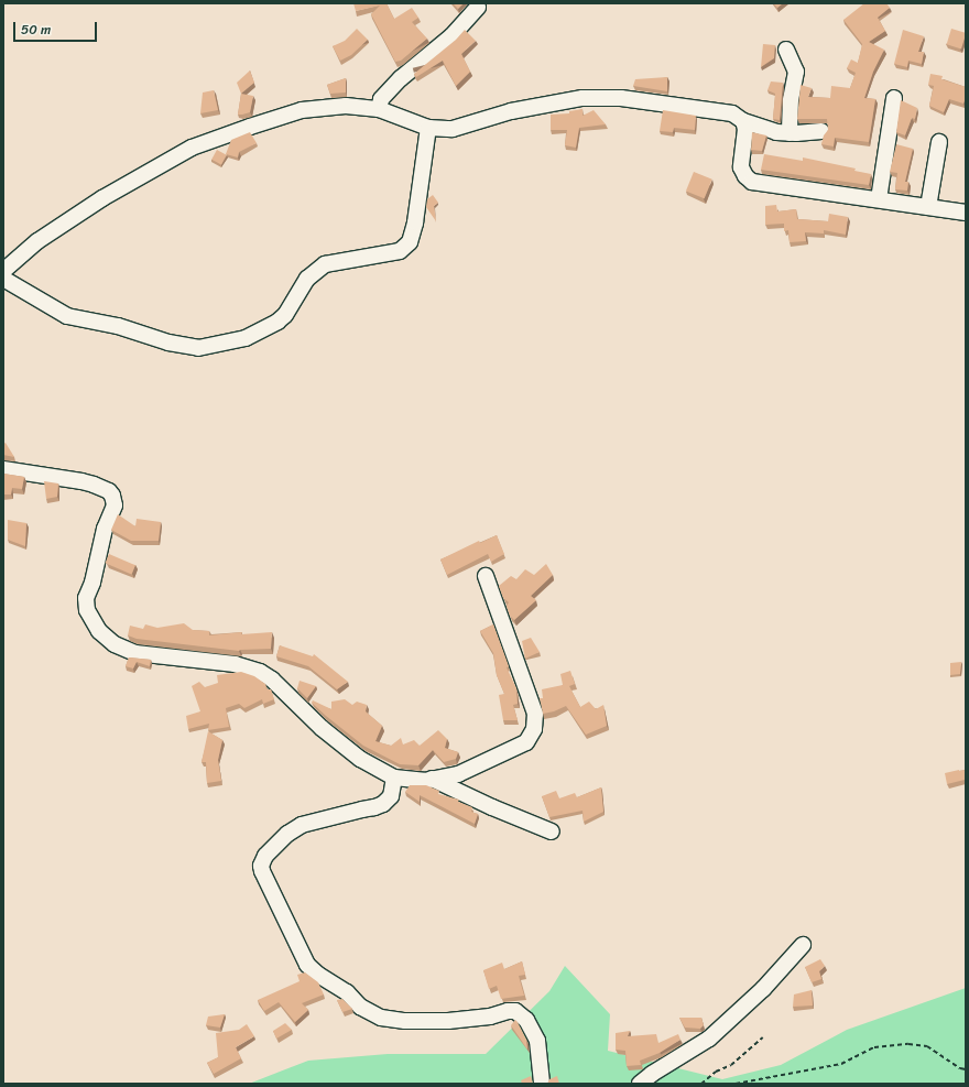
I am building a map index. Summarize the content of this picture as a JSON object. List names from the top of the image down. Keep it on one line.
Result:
{"scale_bar":"50 m"}
